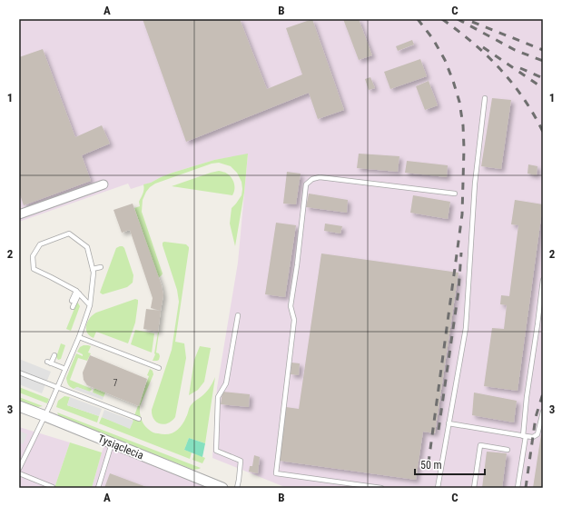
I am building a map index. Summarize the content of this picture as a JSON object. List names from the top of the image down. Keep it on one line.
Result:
{"streets":{"street":["Tysiąclecia"]},"house_numbers":["7"],"scale_bar":"50 m","grid":{"columns":["A","B","C"],"rows":["1","2","3"]}}
